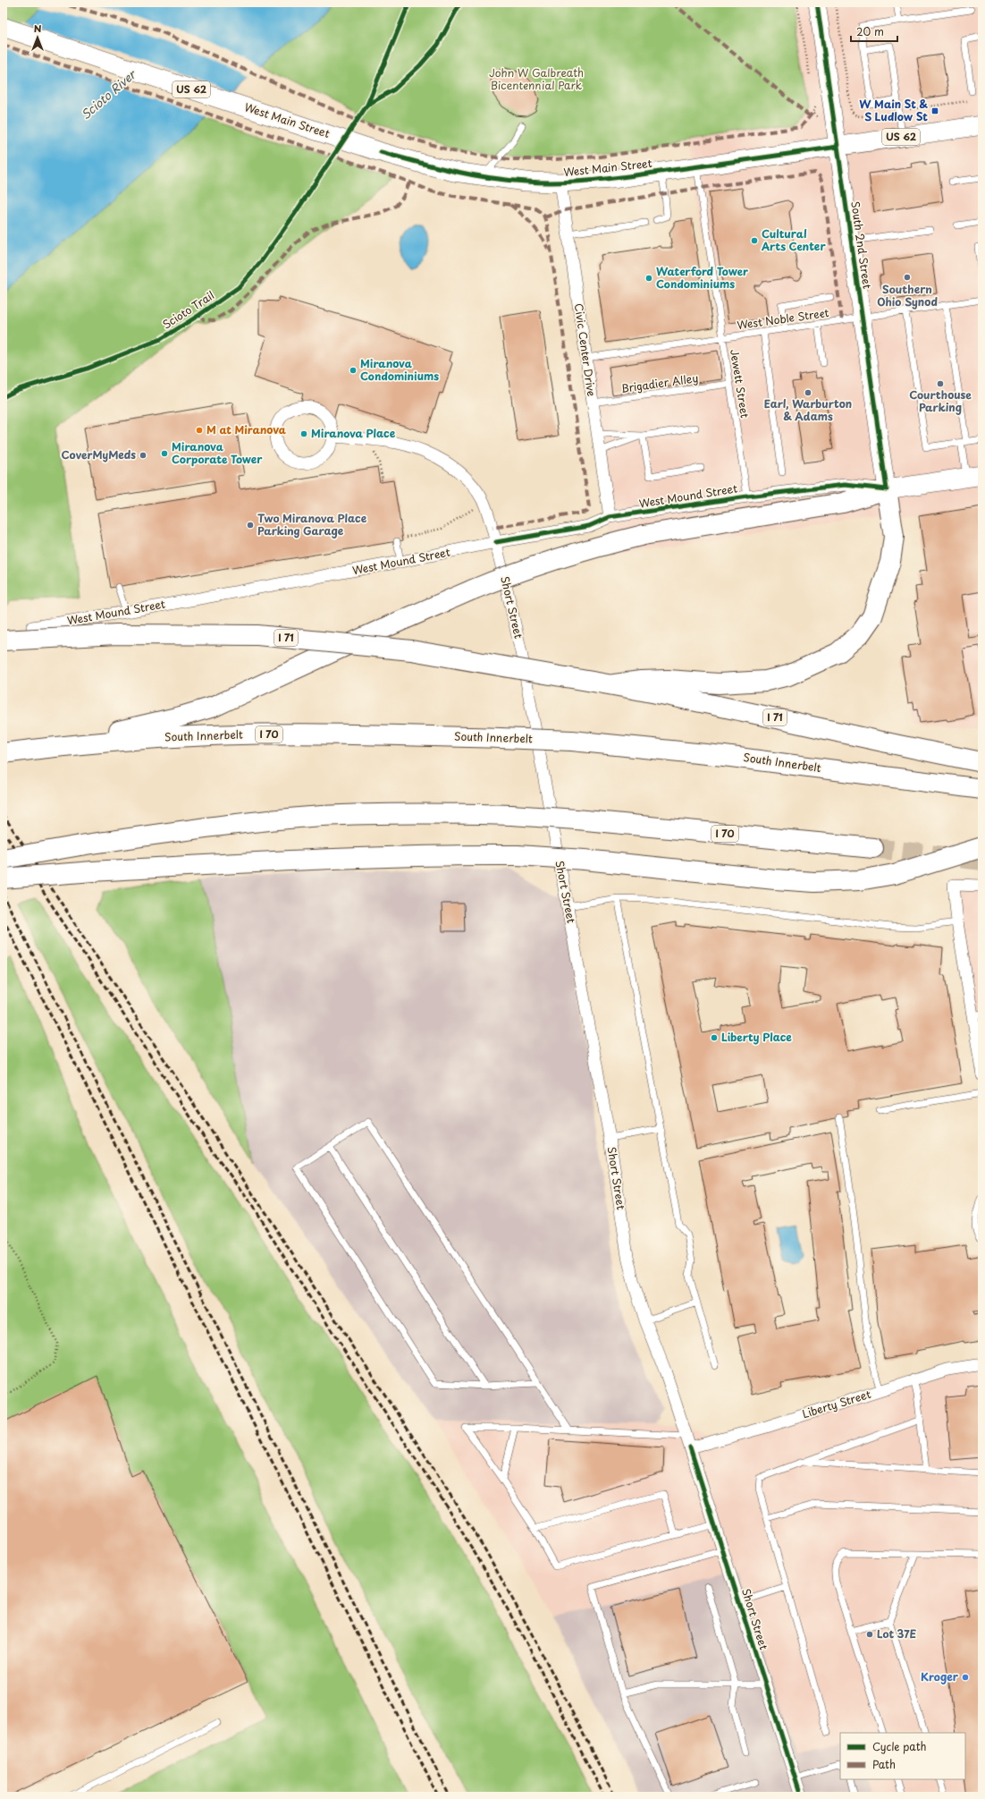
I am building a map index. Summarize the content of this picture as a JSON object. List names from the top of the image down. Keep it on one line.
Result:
{"streets":{"highway":["I 71","I 70","South Innerbelt"],"main road":["US 62","West Main Street","West Mound Street"],"street":["South 2nd Street","Civic Center Drive","Short Street","Liberty Street"],"lane":["West Noble Street","Brigadier Alley","Jewett Street"],"cycle path":["Scioto Trail"]},"crossings":[["West Main Street","South 2nd Street"],["West Main Street","Civic Center Drive"],["West Main Street","Jewett Street"],["South 2nd Street","West Noble Street"],["South 2nd Street","West Mound Street"],["West Noble Street","Civic Center Drive"],["West Noble Street","Jewett Street"],["Civic Center Drive","Brigadier Alley"],["Civic Center Drive","West Mound Street"],["Brigadier Alley","Jewett Street"],["Jewett Street","West Mound Street"],["West Mound Street","Short Street"],["Short Street","Liberty Street"]],"water":["Scioto River"],"parks":["John W Galbreath Bicentennial Park"],"places":{"transit":["W Main St & S Ludlow St"],"other":["Cultural Arts Center","Southern Ohio Synod","Waterford Tower Condominiums","Miranova Condominiums","Courthouse Parking","Earl, Warburton & Adams","M at Miranova","Miranova Place","Miranova Corporate Tower","CoverMyMeds","Two Miranova Place Parking Garage","Liberty Place","Lot 37E","Kroger"]},"legend":["Cycle path","Path"],"scale_bar":"20 m","north":"top"}
